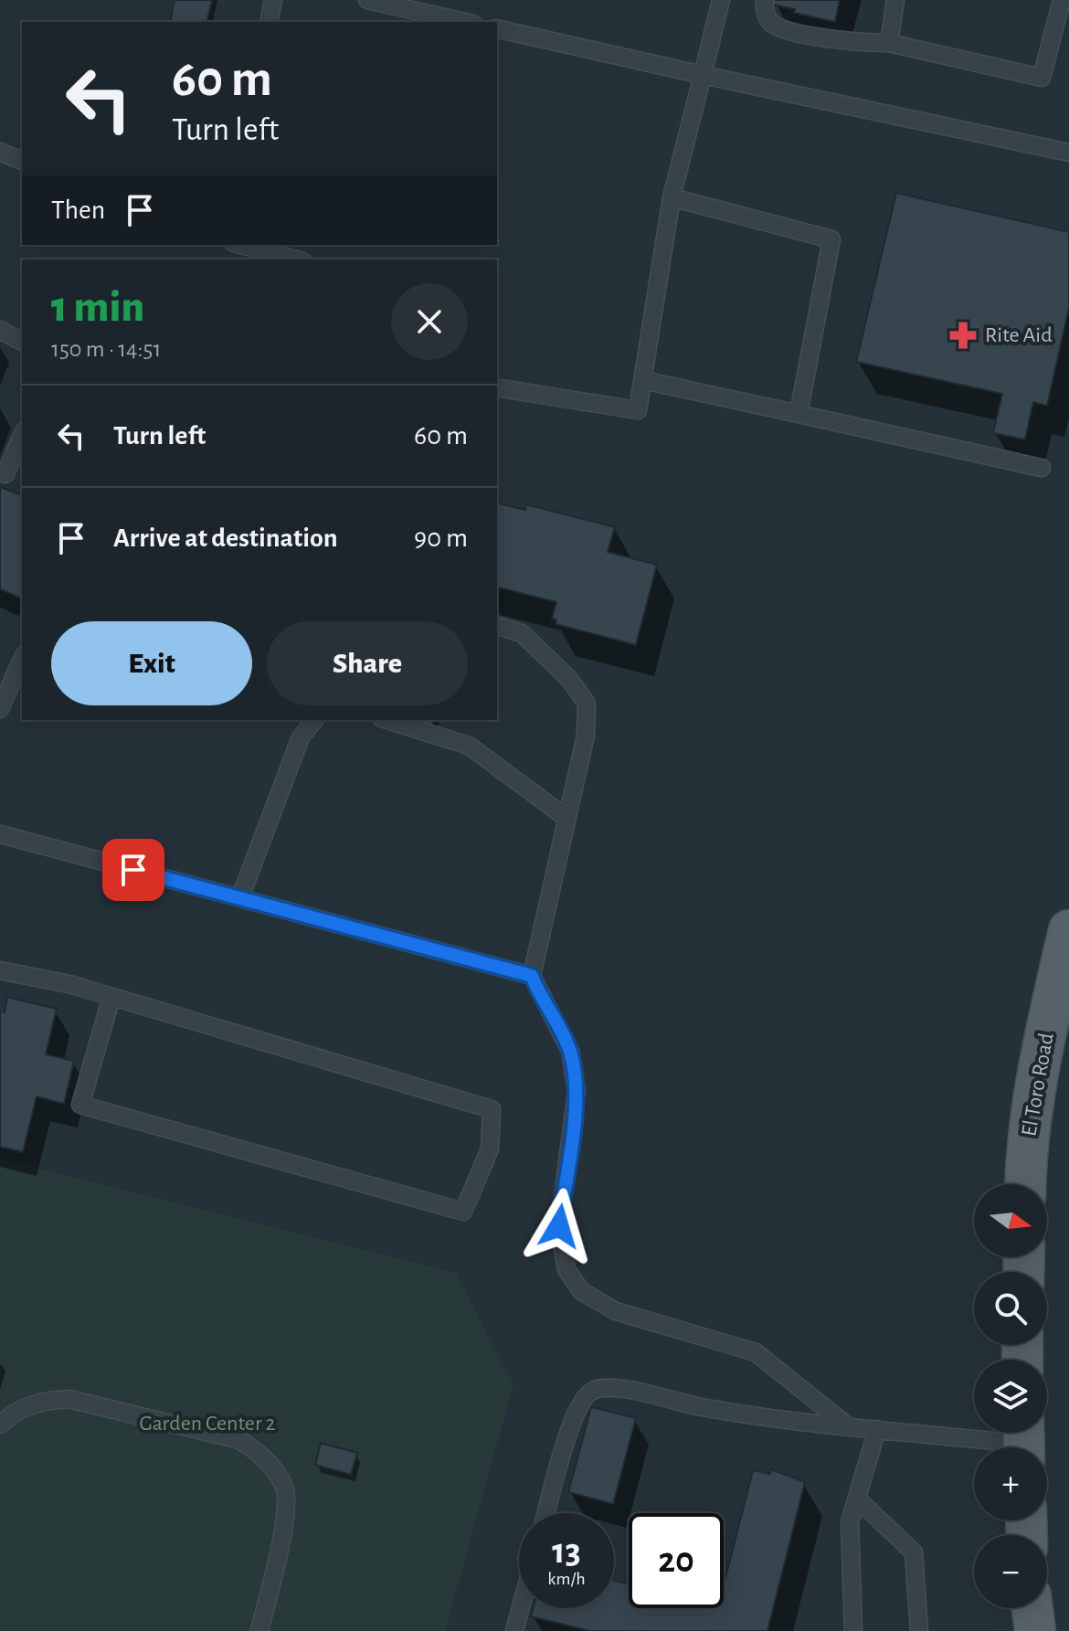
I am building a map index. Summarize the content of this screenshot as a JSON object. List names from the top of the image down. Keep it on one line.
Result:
{"streets":{"main road":["El Toro Road"]},"parks":["Garden Center 2"],"places":{"pharmacy":["Rite Aid"]},"north":"right","page":{"turn":["60 m","Turn left"],"then":"Then","heading":["1 min","150 m · 14:51"],"list":[{"name":"Turn left","value":"60 m"},{"name":"Arrive at destination","value":"90 m"}],"buttons":["Exit","Share"],"map_buttons":["+","−"],"speed":"13 km/h","limit":"20"}}
